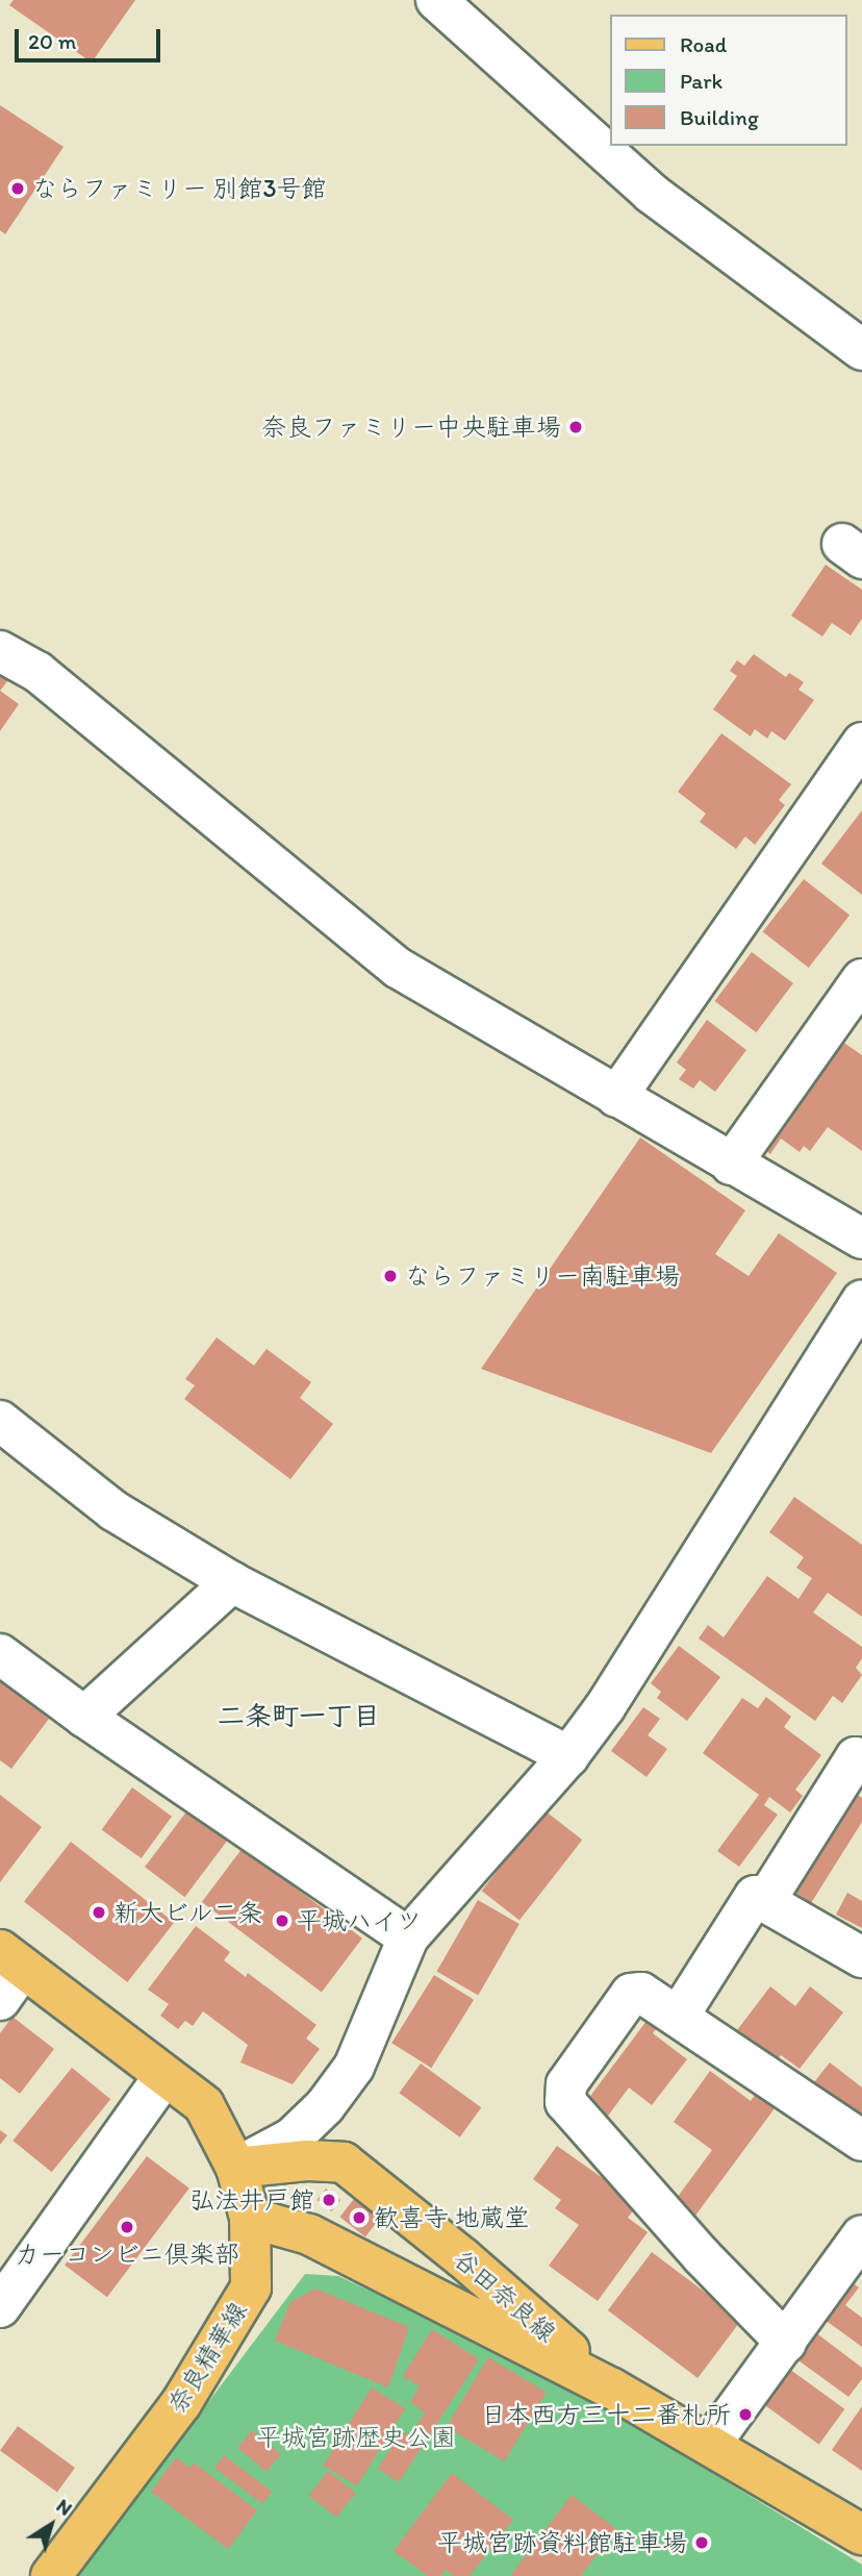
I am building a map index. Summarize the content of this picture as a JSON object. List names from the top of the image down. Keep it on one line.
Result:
{"streets":{"main road":["谷田奈良線","奈良精華線"]},"crossings":[["谷田奈良線","奈良精華線"]],"districts":["二条町一丁目"],"parks":["平城宮跡歴史公園"],"places":["ならファミリー 別館3号館","奈良ファミリー中央駐車場","ならファミリー南駐車場","新大ビル二条","平城ハイツ","弘法井戸館","歓喜寺 地蔵堂","カーコンビニ倶楽部","日本西方三十二番札所","平城宮跡資料館駐車場"],"legend":["Road","Park","Building"],"scale_bar":"20 m","north":"top right"}
